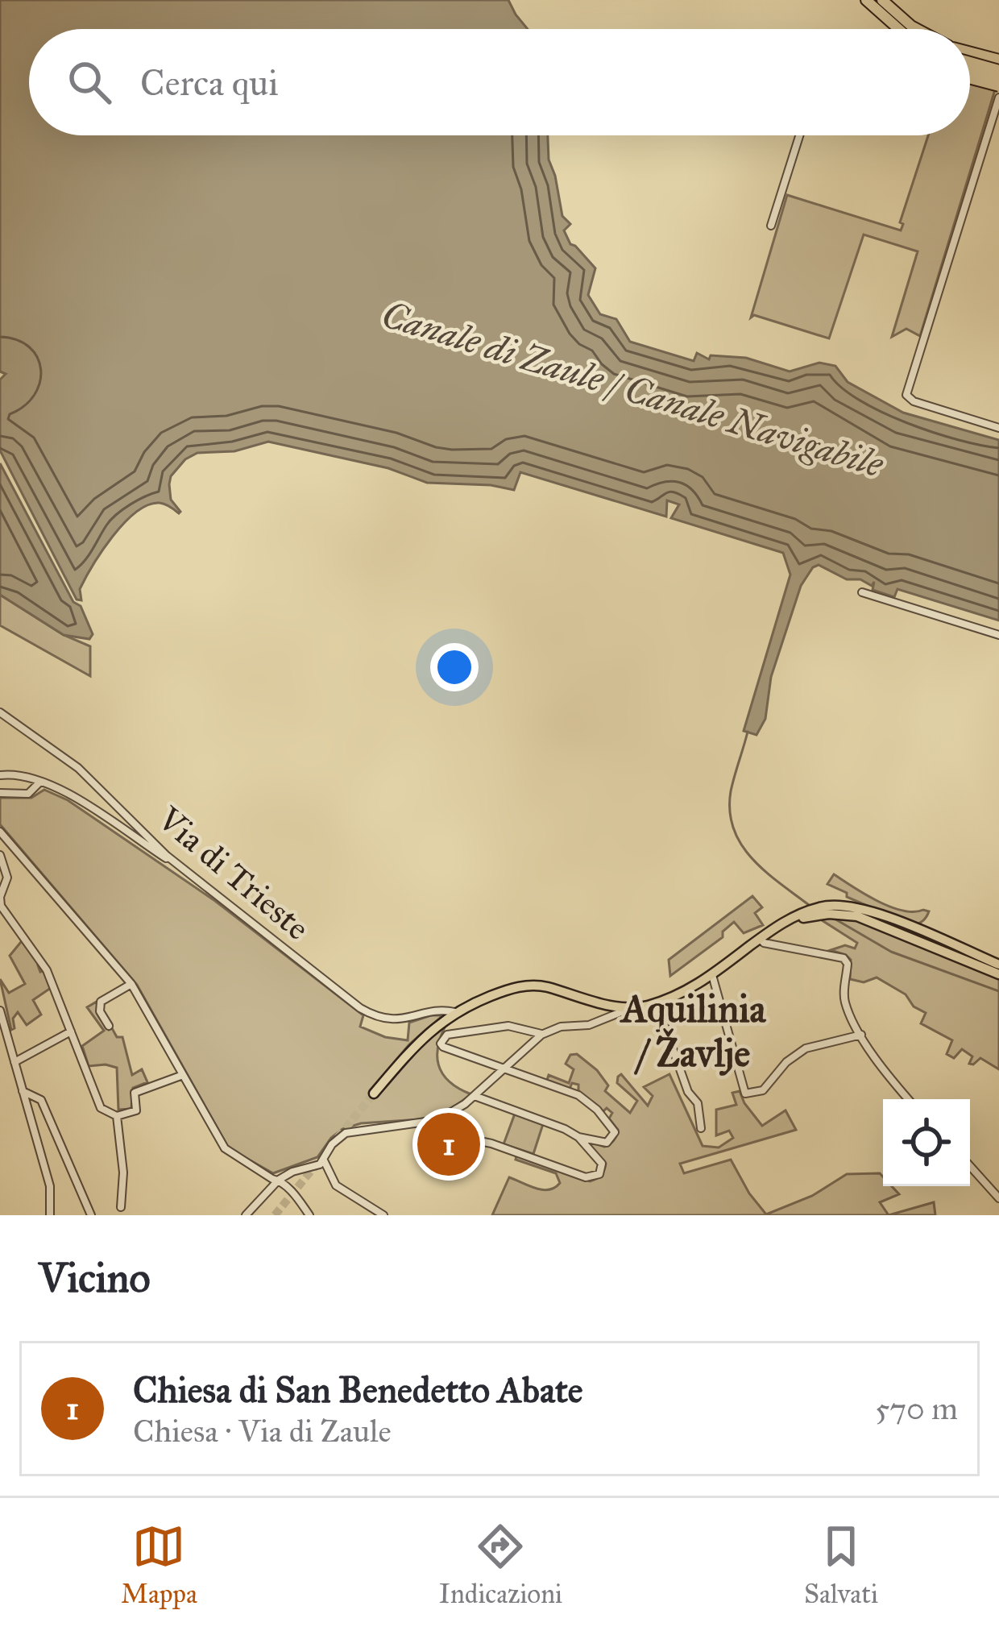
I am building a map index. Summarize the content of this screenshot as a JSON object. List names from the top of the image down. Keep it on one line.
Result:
{"streets":{"street":["Via di Trieste"]},"districts":["Aquilinia / Žavlje"],"water":["Canale di Zaule / Canale Navigabile"],"page":{"search":"Cerca qui","pins":"1","heading":"Vicino","list":[{"mark":"1","name":"Chiesa di San Benedetto Abate","note":"Chiesa · Via di Zaule","value":"570 m"}],"nav":["Mappa","Indicazioni","Salvati"]}}
